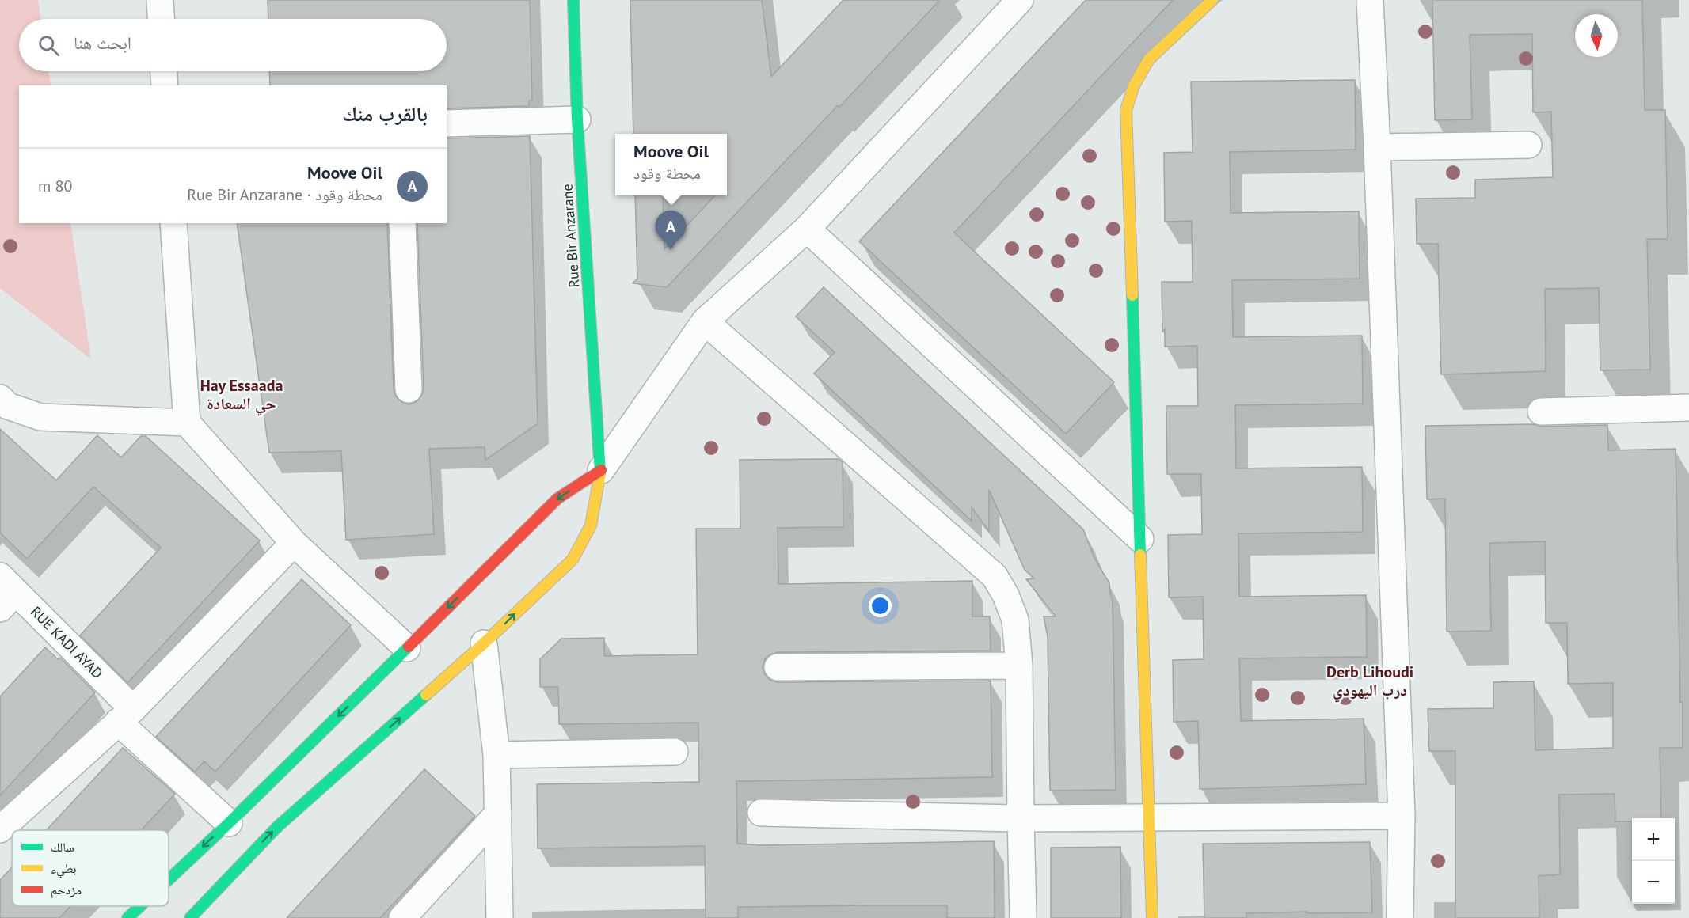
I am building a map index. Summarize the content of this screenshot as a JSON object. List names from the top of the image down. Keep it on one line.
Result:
{"streets":{"street":["Rue Bir Anzarane","RUE KADI AYAD"]},"districts":["Hay Essaada حي السعادة","Derb Lihoudi درب اليهودي"],"legend":["سالك","بطيء","مزدحم"],"north":"bottom","page":{"search":"ابحث هنا","heading":"بالقرب منك","popup":["Moove Oil","محطة وقود"],"list":[{"mark":"A","name":"Moove Oil","note":"محطة وقود · Rue Bir Anzarane","value":"80 m"}],"pins":"A","map_buttons":["+","−"]}}
